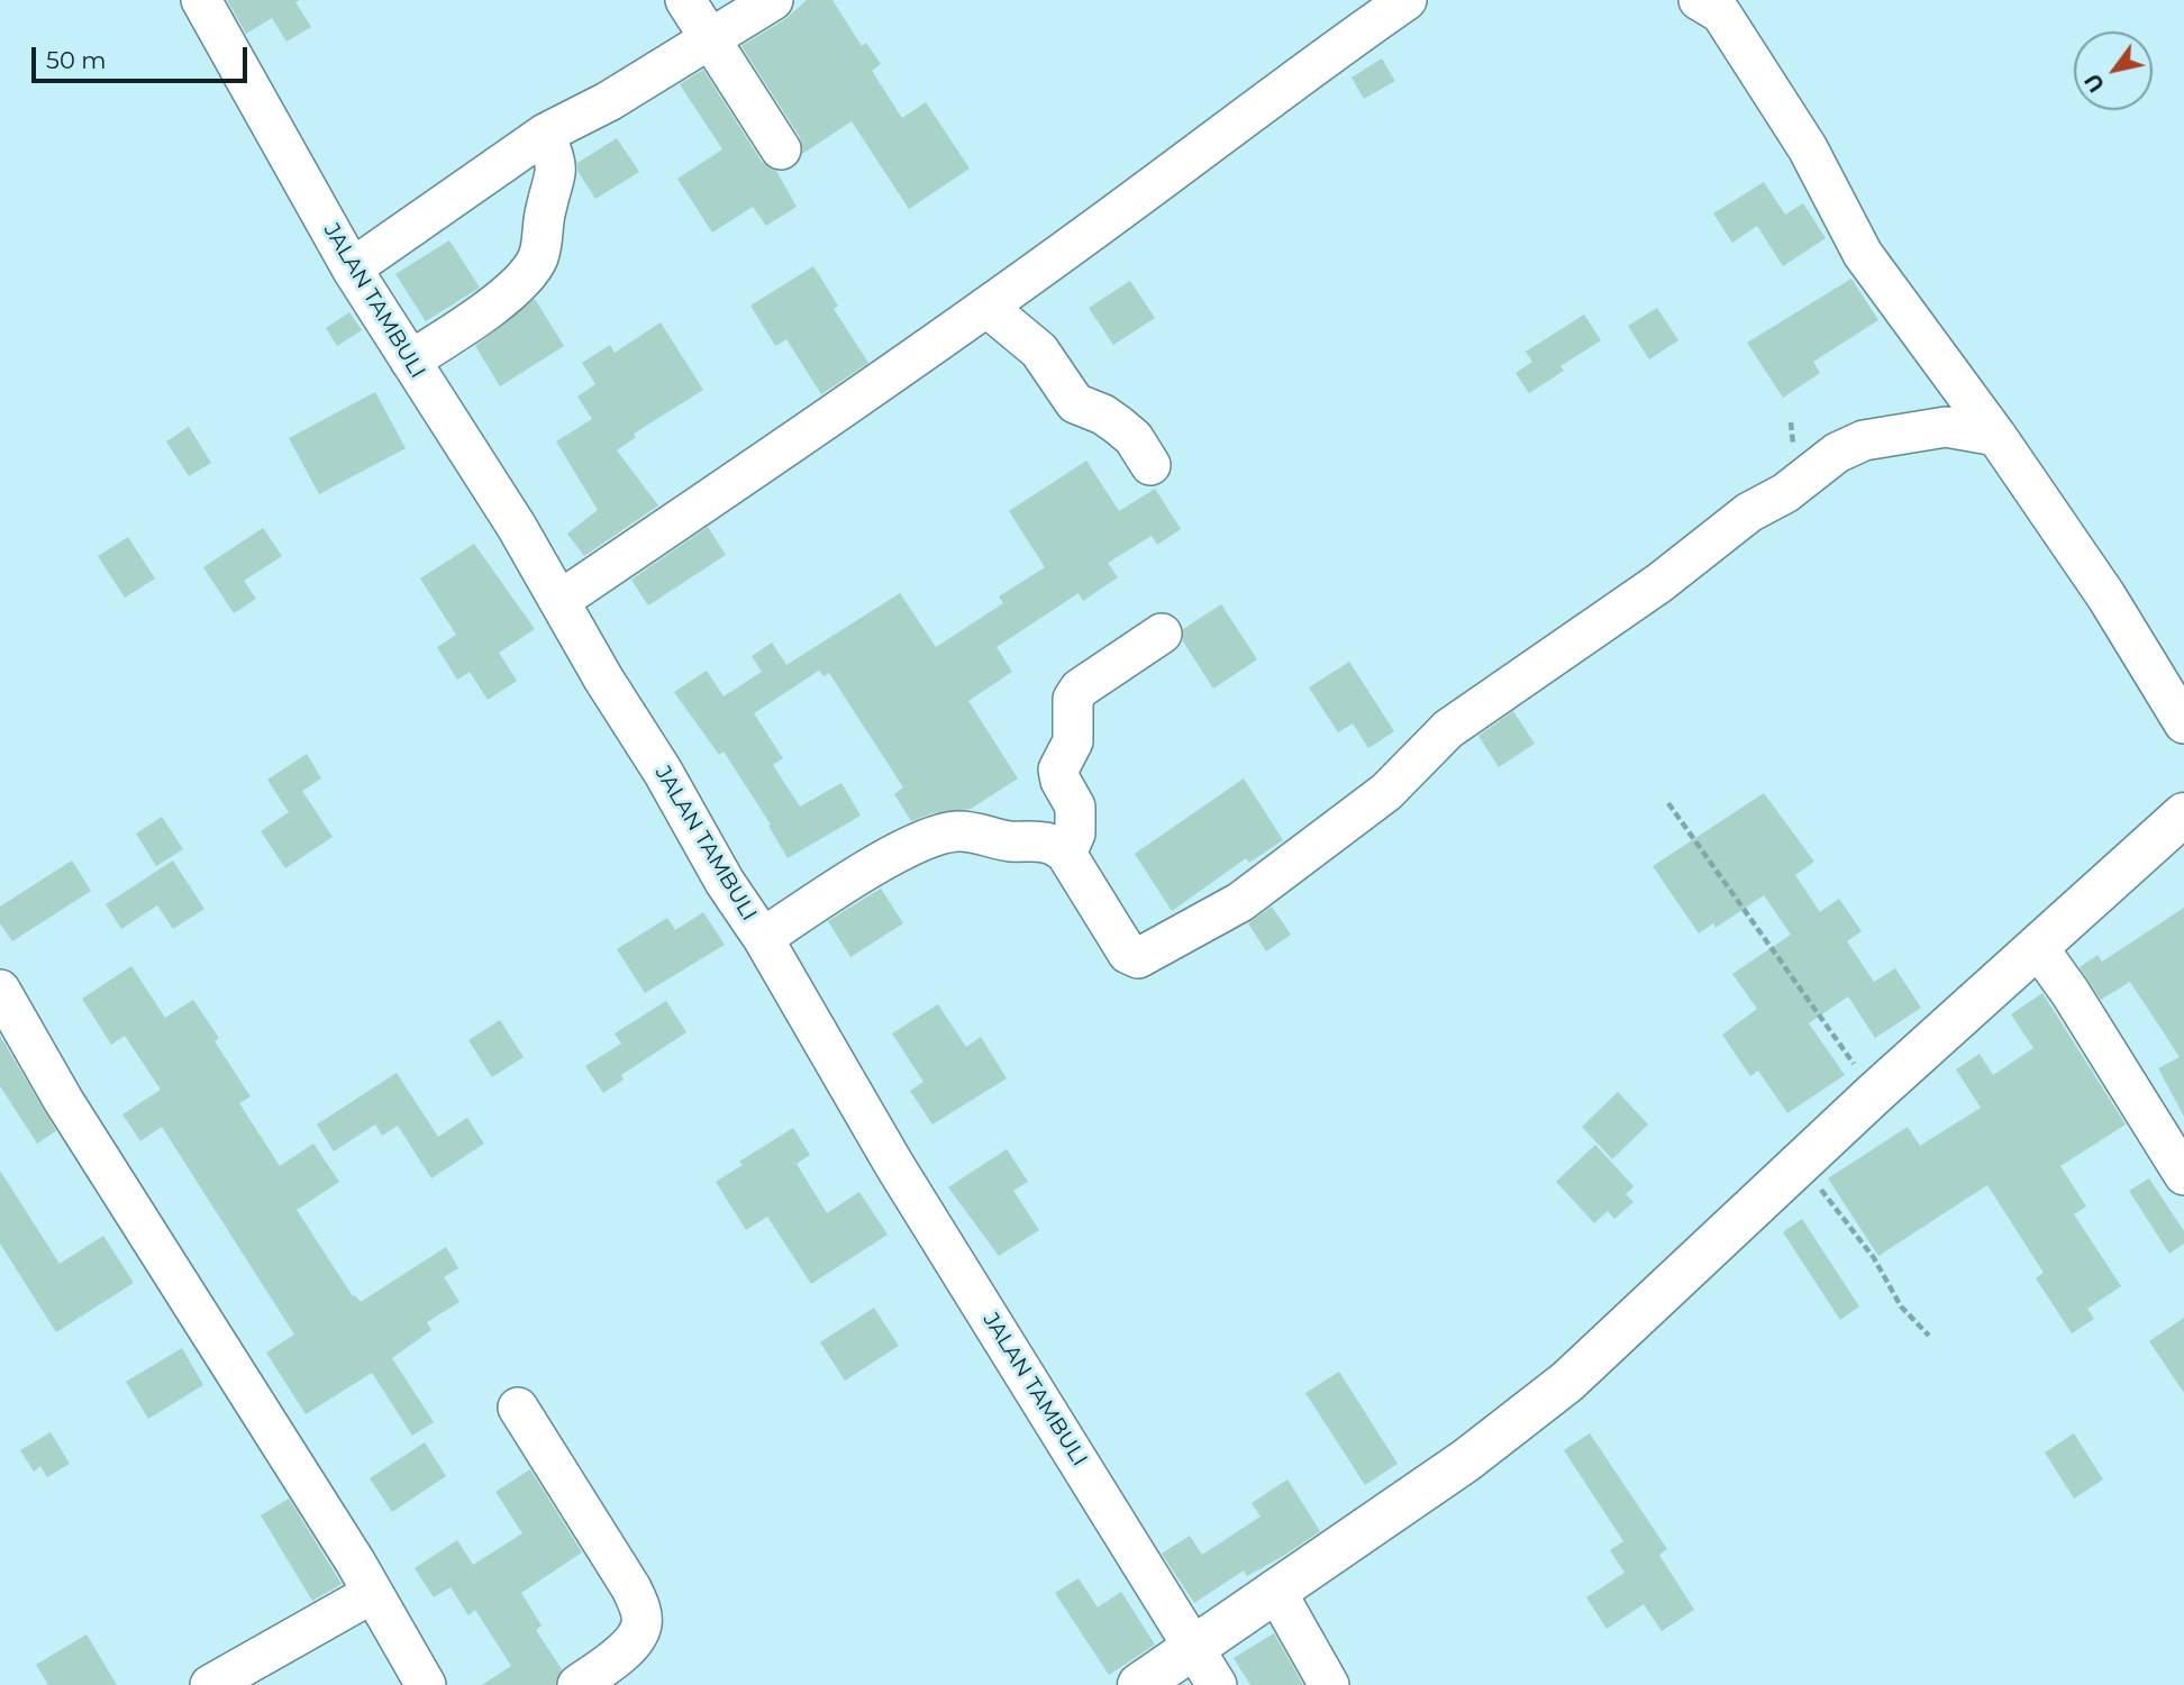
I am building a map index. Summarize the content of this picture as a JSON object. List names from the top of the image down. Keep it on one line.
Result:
{"streets":{"street":["JALAN TAMBULI"]},"scale_bar":"50 m","north":"bottom left"}
